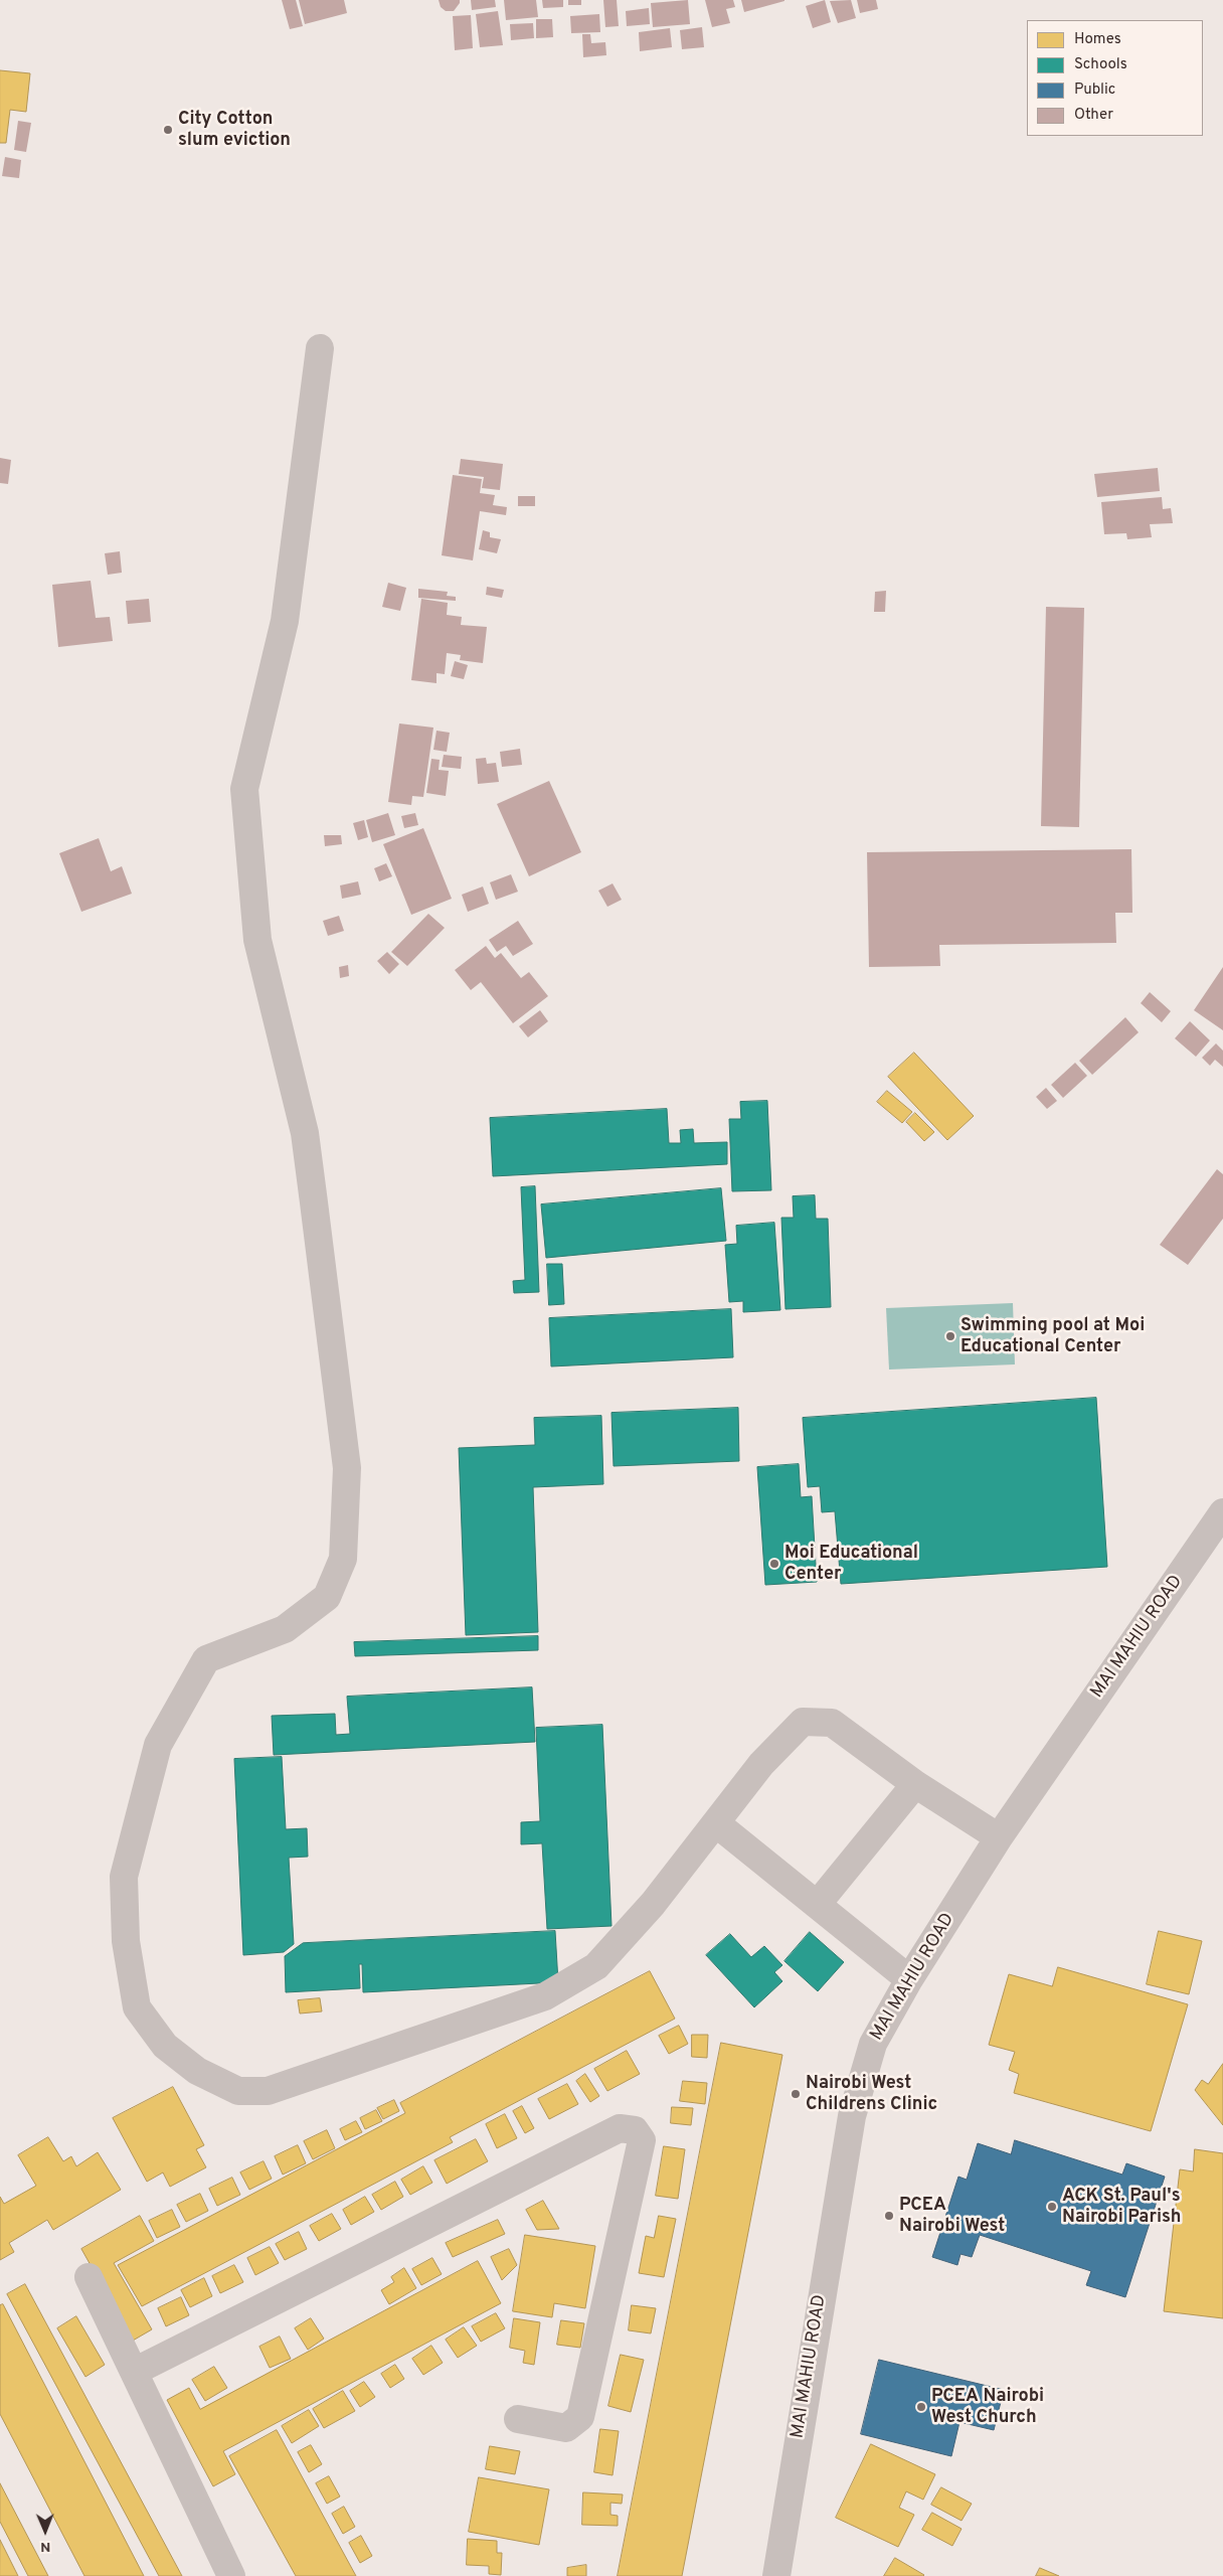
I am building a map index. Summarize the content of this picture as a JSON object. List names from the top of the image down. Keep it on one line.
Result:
{"streets":{"street":["MAI MAHIU ROAD"]},"places":["City Cotton slum eviction","Swimming pool at Moi Educational Center","Moi Educational Center","Nairobi West Childrens Clinic","ACK St. Paul's Nairobi Parish","PCEA Nairobi West","PCEA Nairobi West Church"],"legend":["Homes","Schools","Public","Other"],"north":"bottom"}
